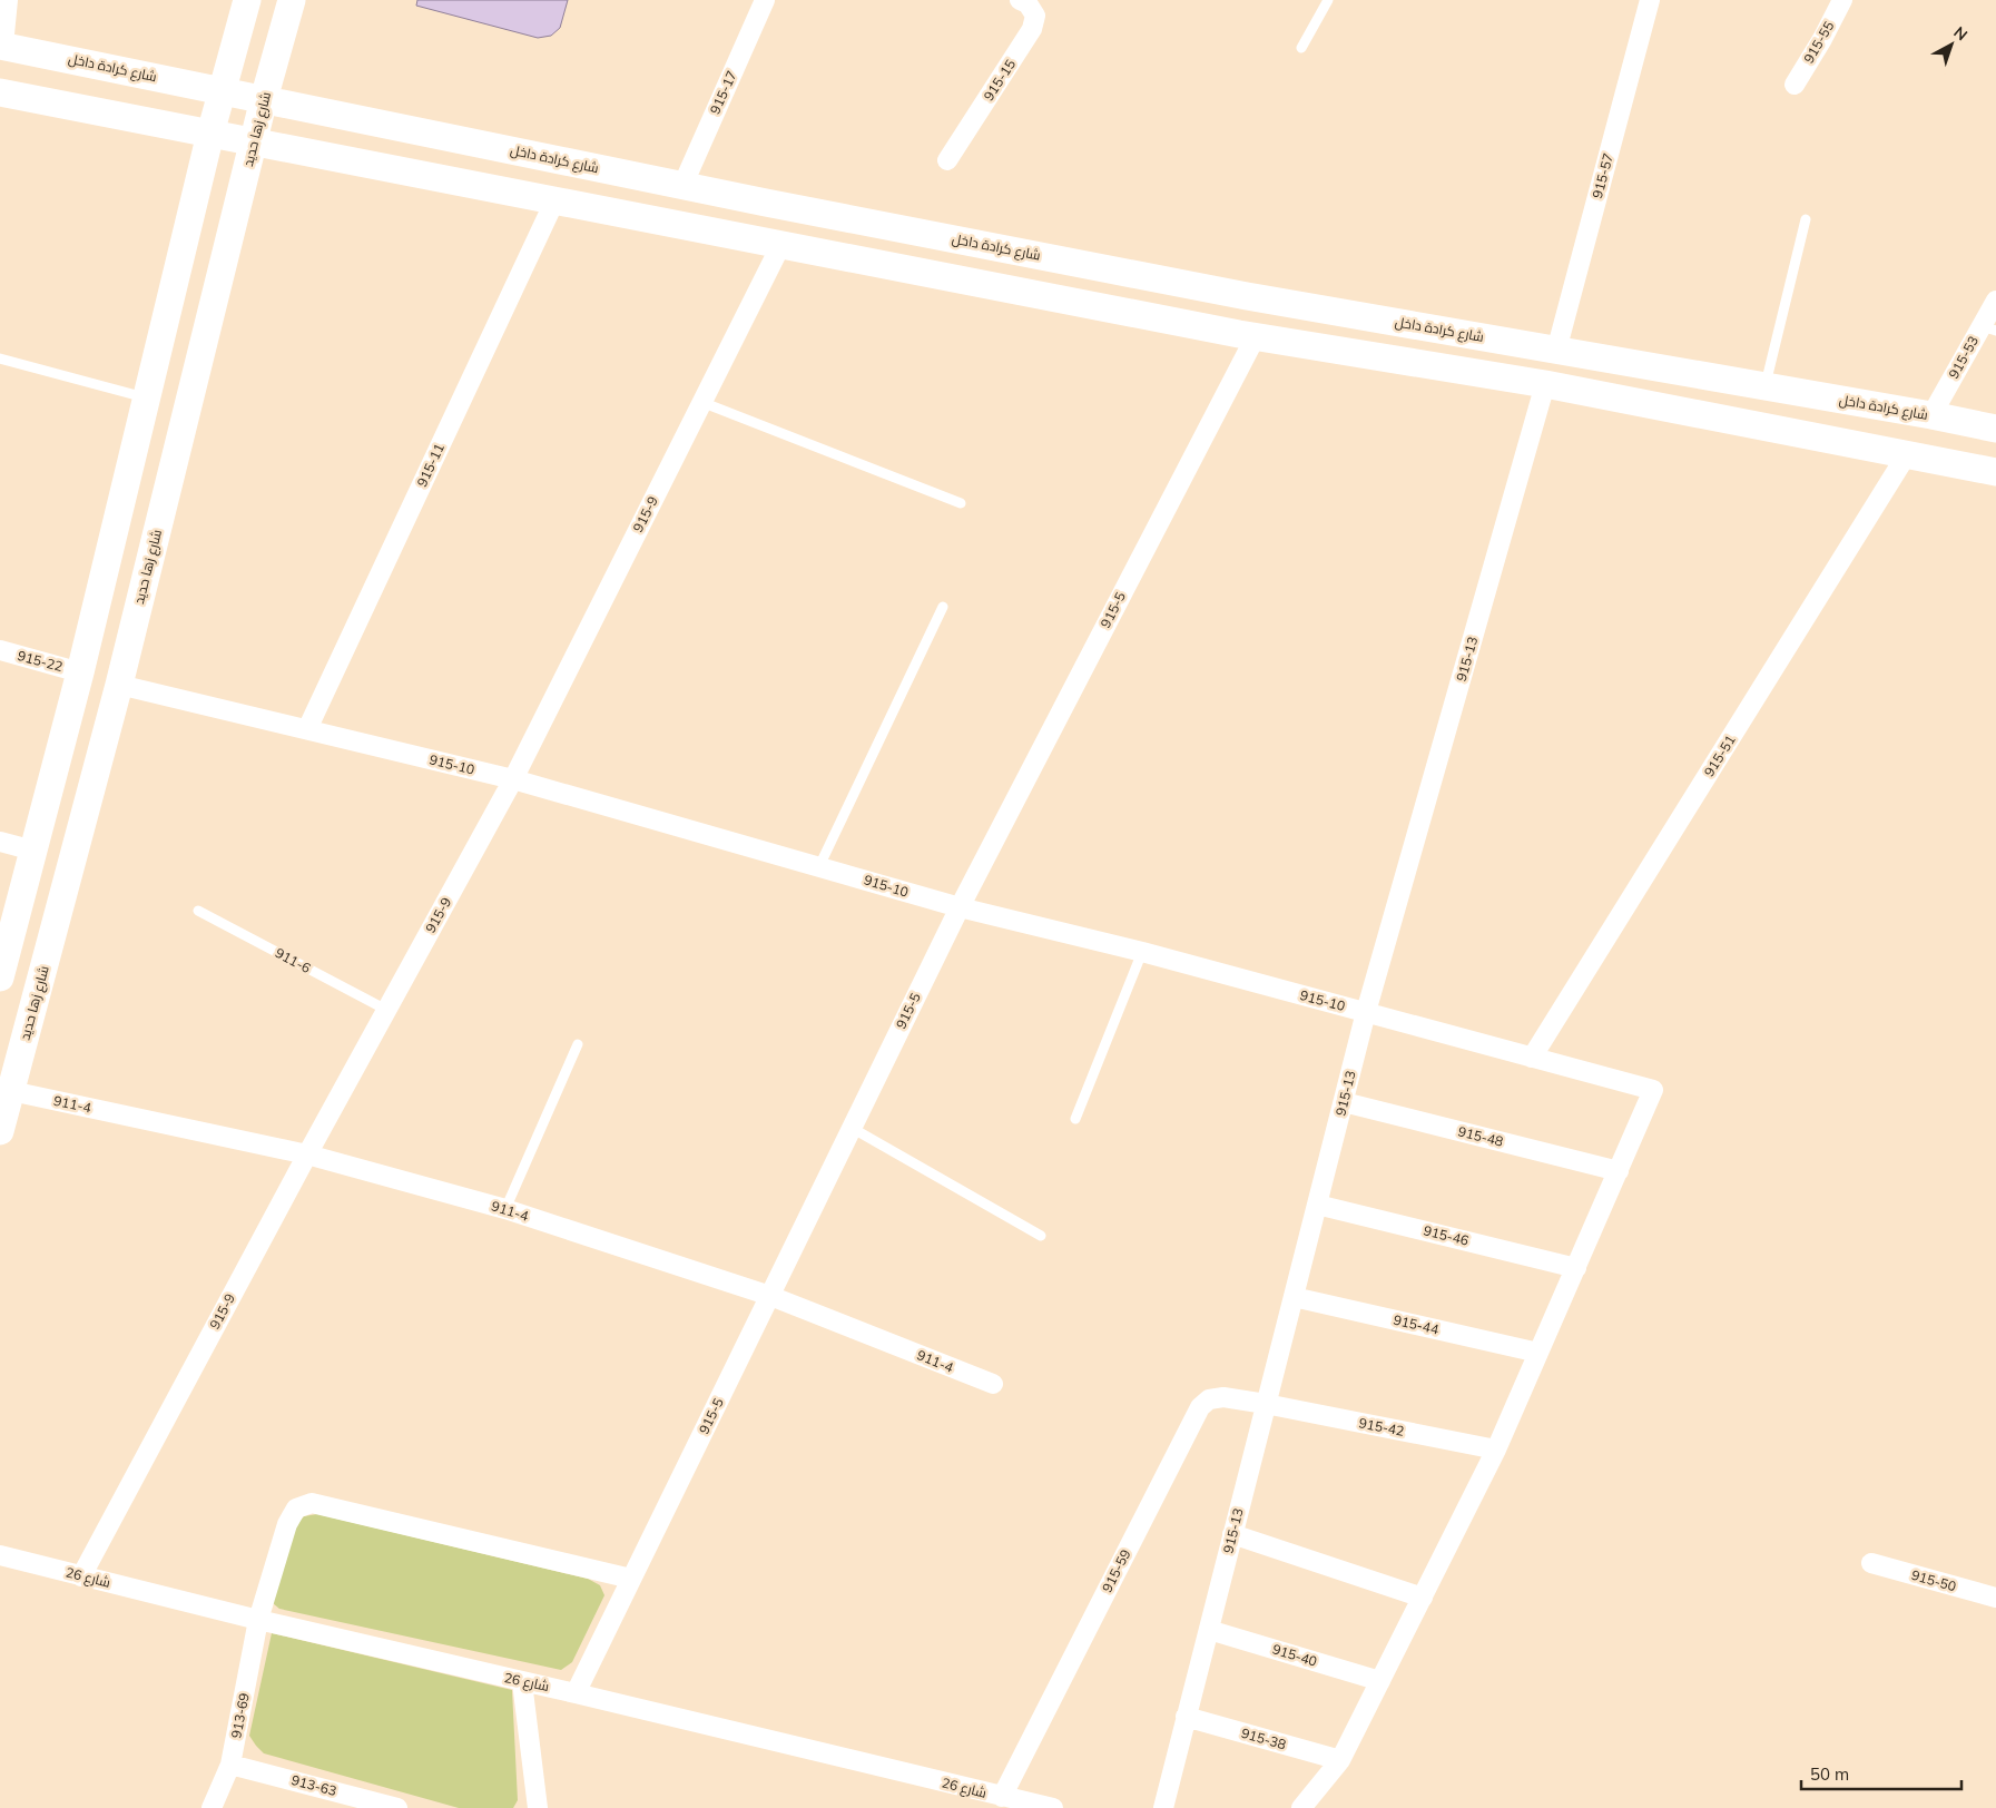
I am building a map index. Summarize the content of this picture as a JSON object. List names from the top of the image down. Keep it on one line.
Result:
{"streets":{"main road":["شارع كرادة داخل","شارع زها حديد"],"street":["915-55","915-15","915-17","915-57","915-53","915-11","915-9","915-5","915-13","915-22","915-51","915-10","911-4","915-48","915-46","915-44","915-42","915-59","شارع 26","915-50","915-40","913-69","915-38","913-63"],"lane":["911-6"]},"crossings":[["شارع كرادة داخل","915-17"],["شارع كرادة داخل","شارع زها حديد"],["شارع كرادة داخل","915-57"],["شارع كرادة داخل","915-53"],["شارع زها حديد","915-10"],["شارع زها حديد","911-4"],["915-11","915-10"],["915-9","915-10"],["915-9","911-6"],["915-9","911-4"],["915-9","شارع 26"],["915-5","915-10"],["915-5","911-4"],["915-5","شارع 26"],["915-5","913-69"],["915-13","915-10"],["915-13","915-48"],["915-13","915-46"],["915-13","915-44"],["915-13","915-42"],["915-13","915-59"],["915-13","915-40"],["915-13","915-38"],["915-51","915-10"],["915-10","915-48"],["915-42","915-59"],["915-59","شارع 26"],["شارع 26","913-69"],["913-69","913-63"]],"scale_bar":"50 m","north":"top right"}
